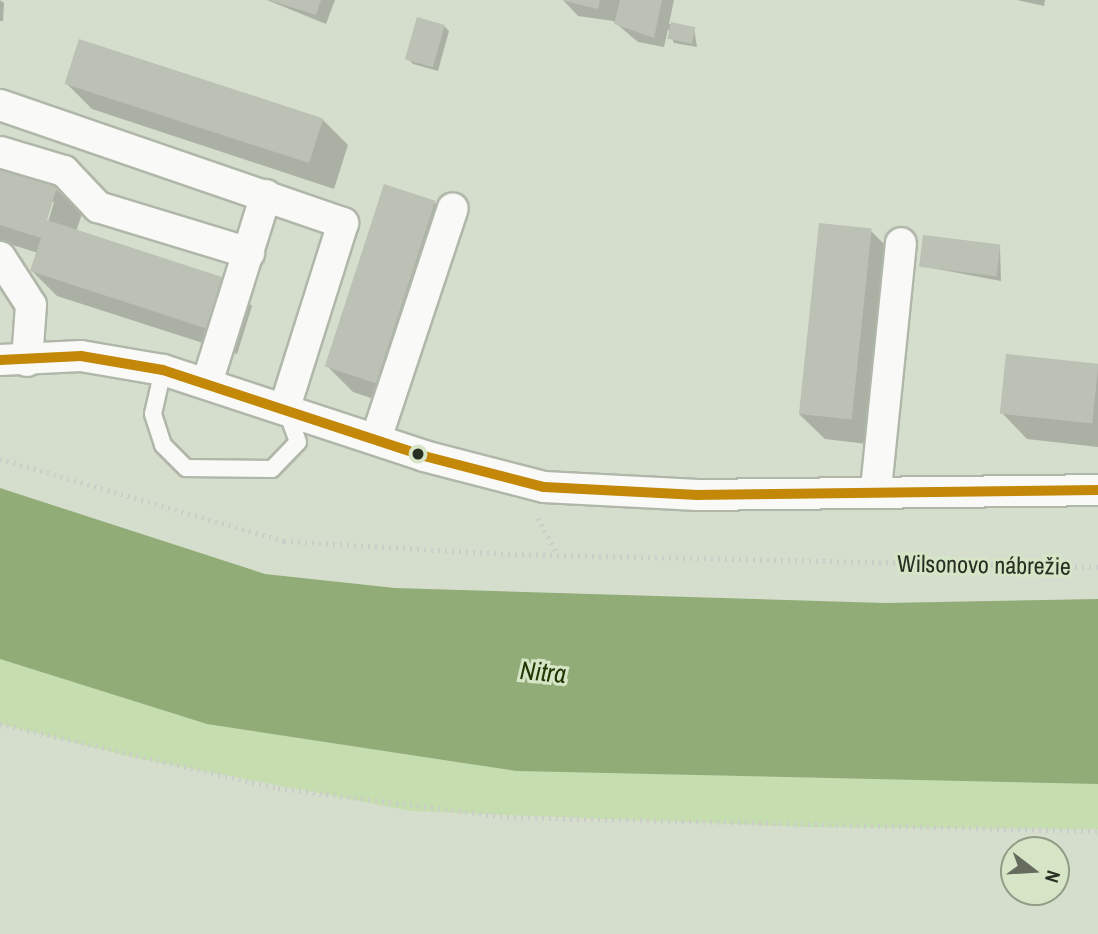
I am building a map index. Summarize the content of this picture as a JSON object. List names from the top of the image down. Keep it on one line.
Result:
{"streets":{"path":["Wilsonovo nábrežie"]},"water":["Nitra"],"north":"right"}
